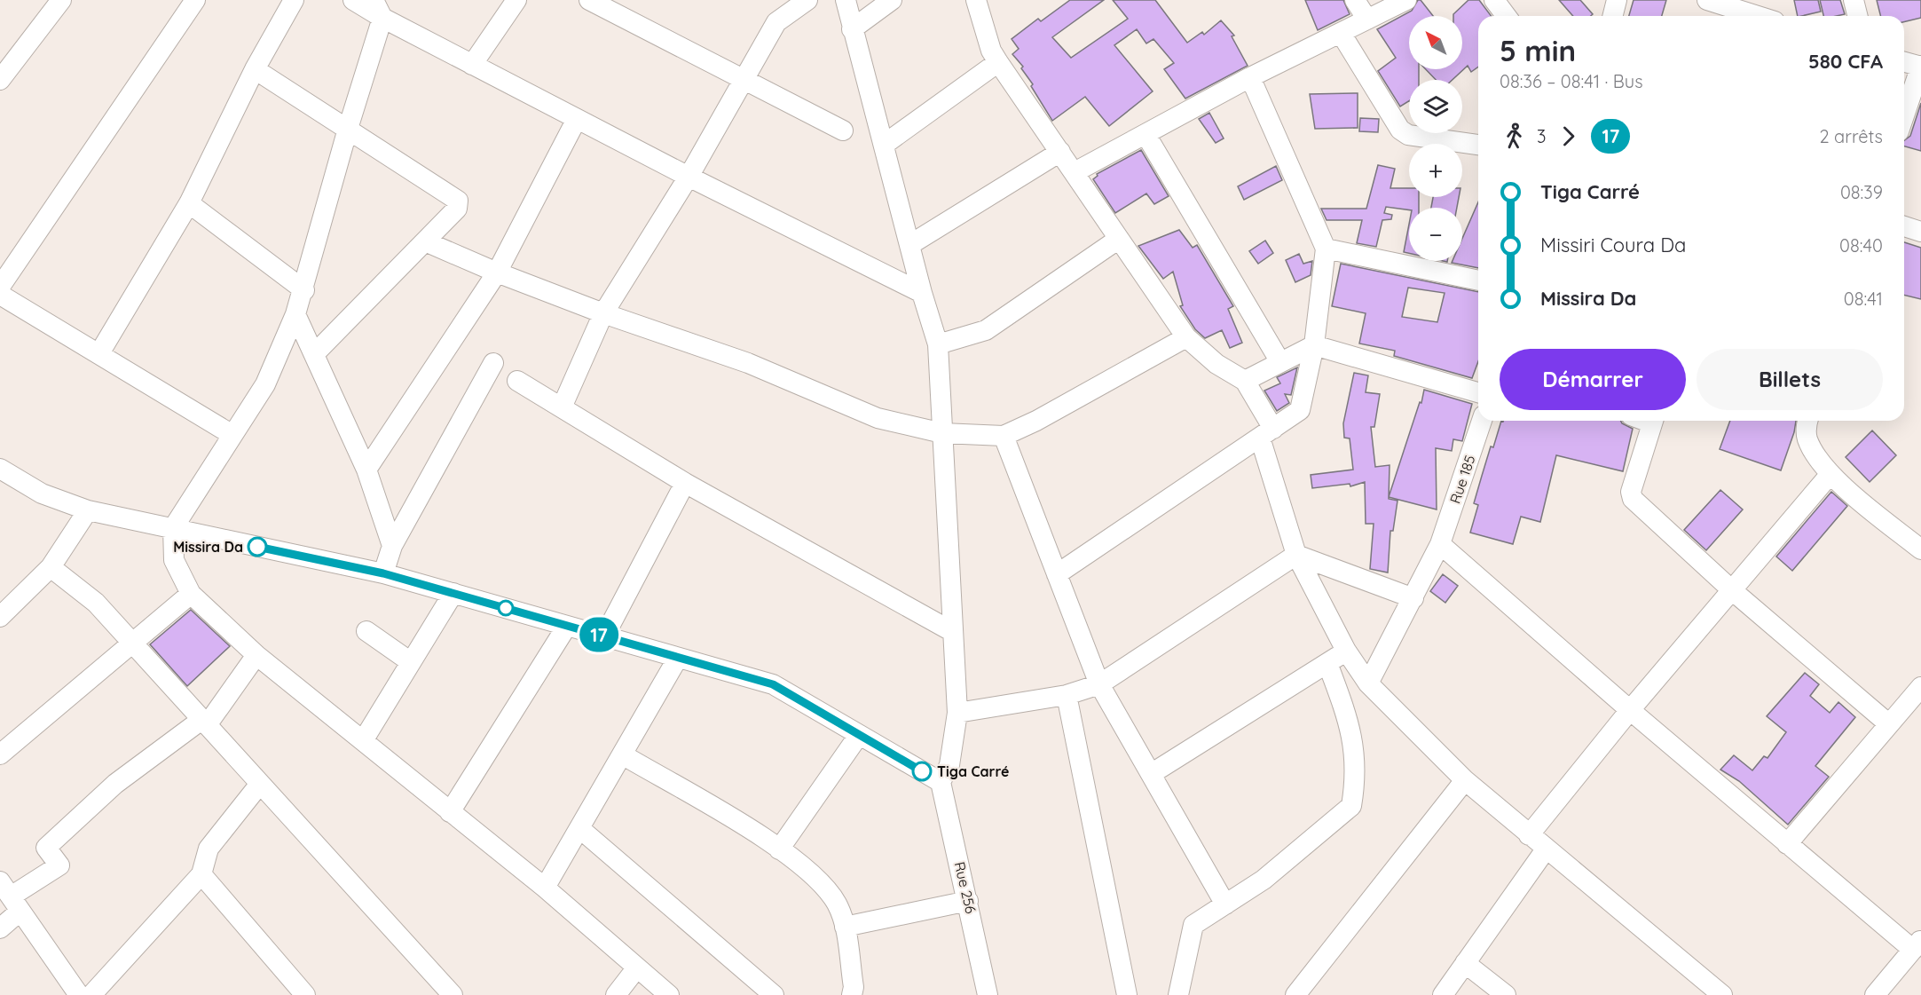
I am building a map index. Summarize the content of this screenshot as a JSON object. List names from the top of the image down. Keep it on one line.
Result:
{"streets":{"street":["Rue 185","Rue 256"]},"places":["Missira Da","Tiga Carré"],"lines":["bus line 17"],"north":"top left","page":{"on_map":"17","map_buttons":["+","−"],"heading":["5 min","08:36 – 08:41 · Bus","580 CFA"],"legs":["3","17","2 arrêts"],"list":[{"name":"Tiga Carré","value":"08:39"},{"name":"Missiri Coura Da","value":"08:40"},{"name":"Missira Da","value":"08:41"}],"buttons":["Démarrer","Billets"]}}
